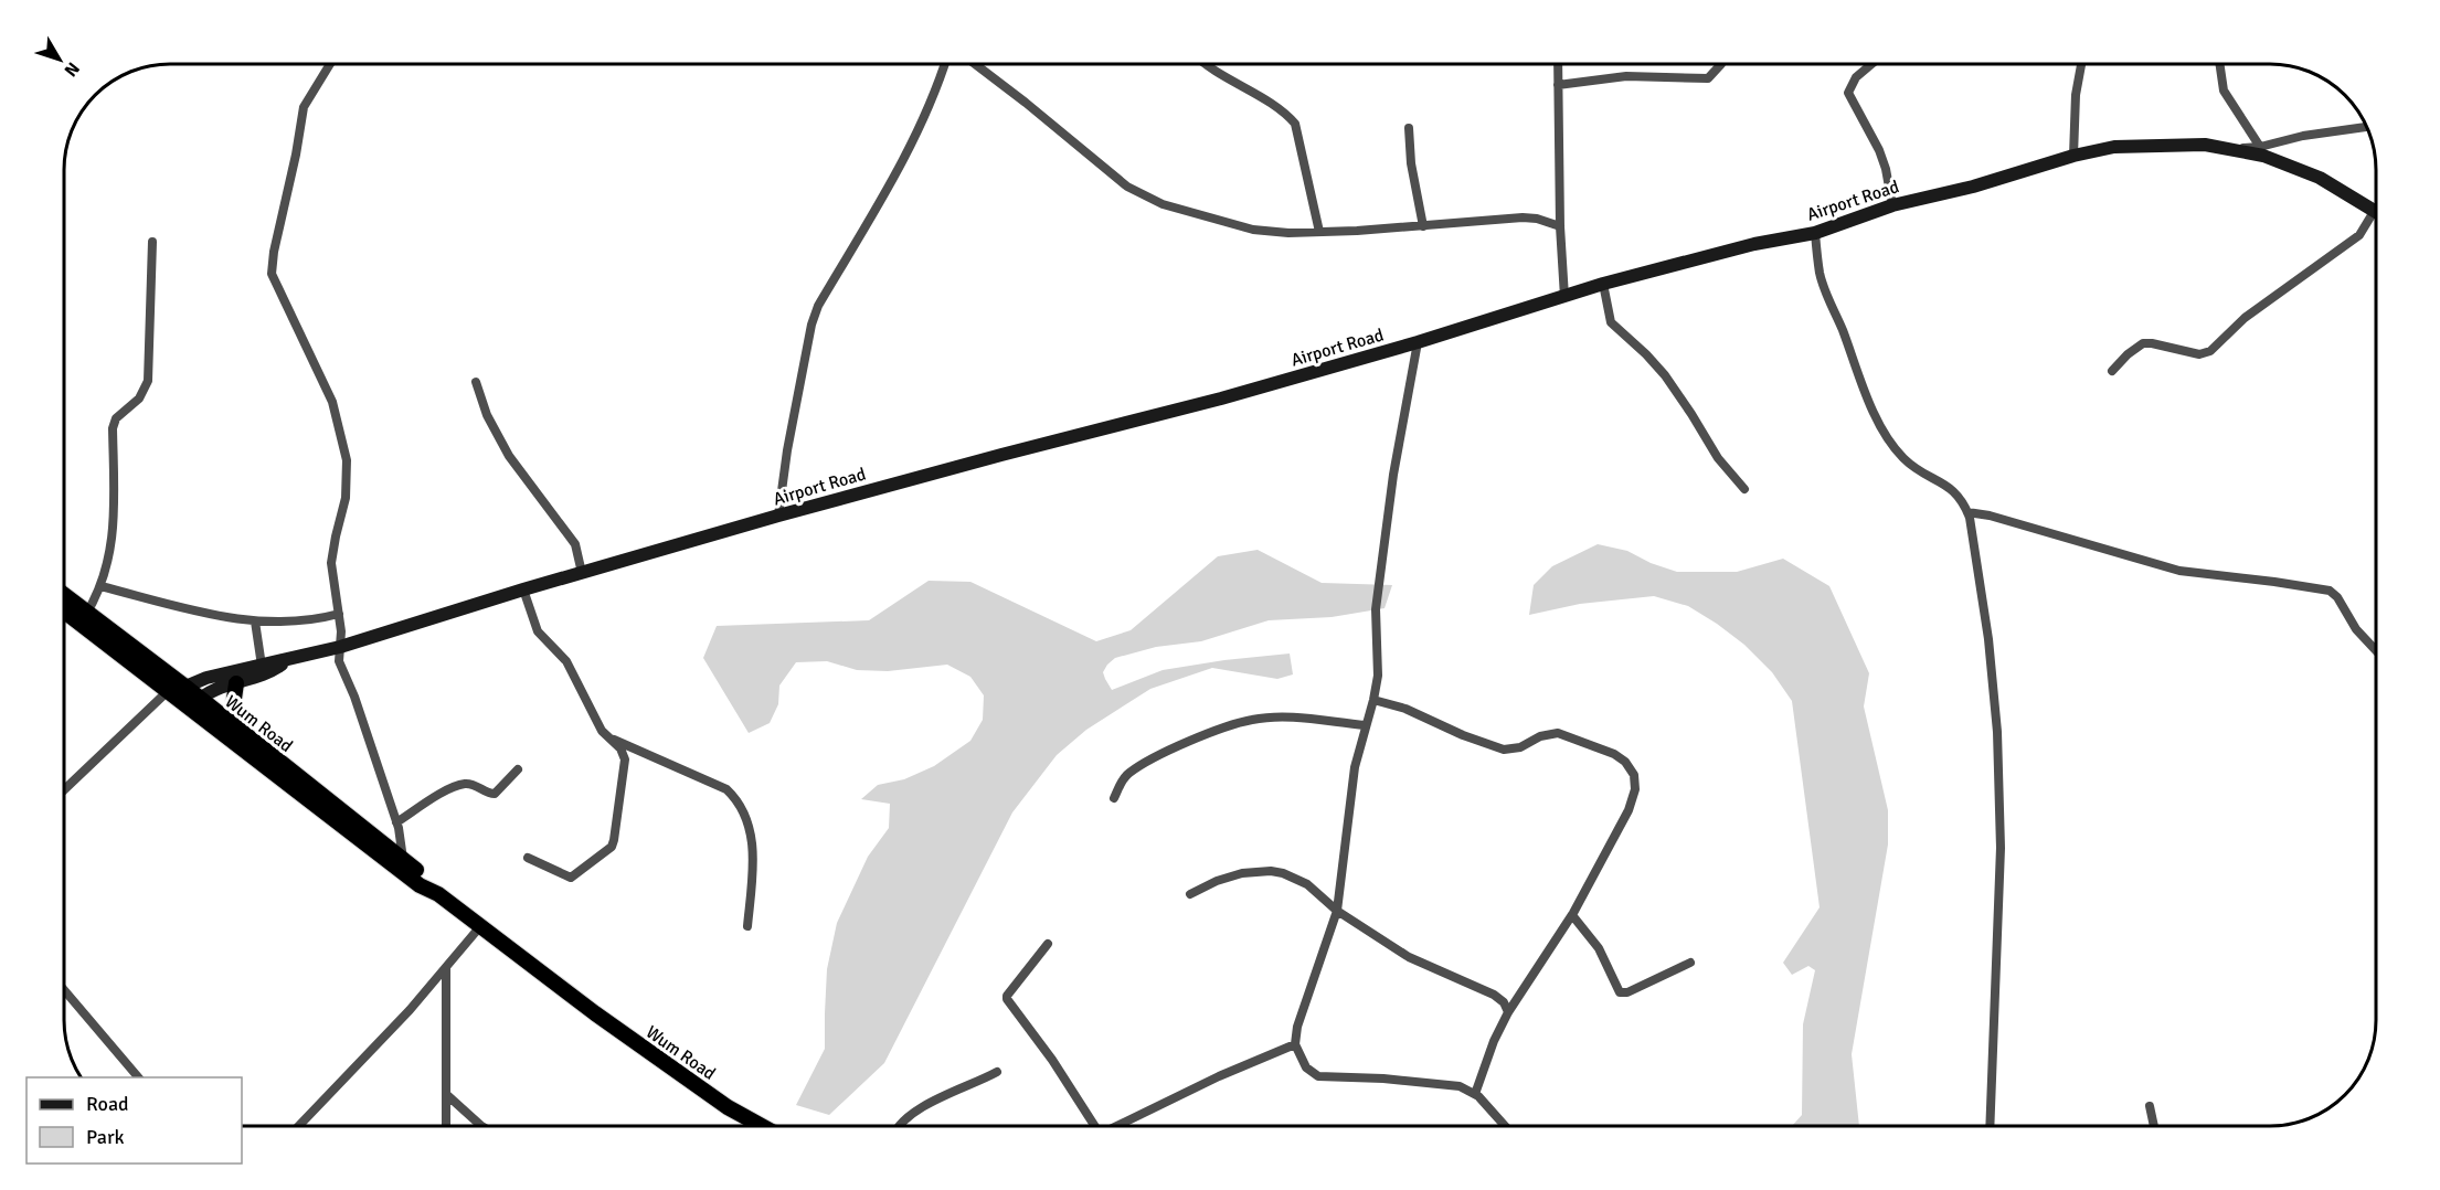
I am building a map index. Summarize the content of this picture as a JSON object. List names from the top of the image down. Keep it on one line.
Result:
{"streets":{"highway":["Wum Road"],"main road":["Airport Road"]},"crossings":[["Airport Road","Wum Road"]],"legend":["Road","Park"],"north":"bottom right"}
